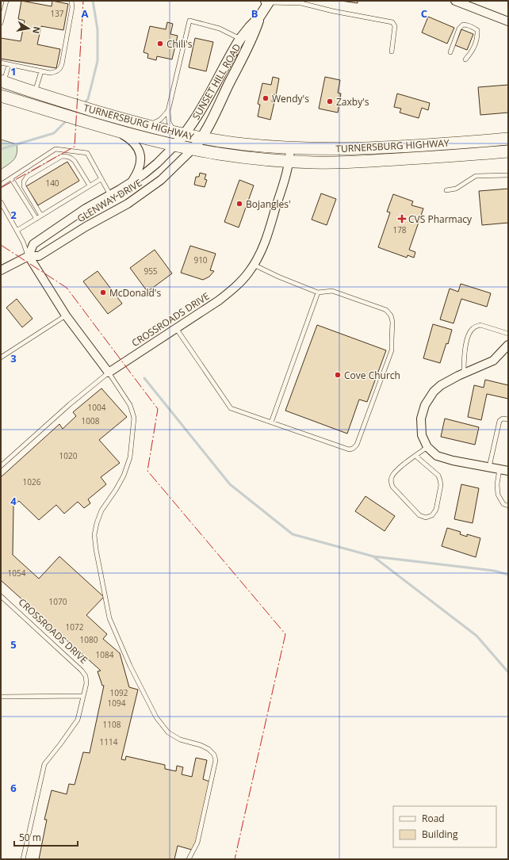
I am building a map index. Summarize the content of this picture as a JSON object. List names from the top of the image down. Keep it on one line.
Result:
{"streets":{"main road":["TURNERSBURG HIGHWAY"],"street":["SUNSET HILL ROAD","GLENWAY DRIVE","CROSSROADS DRIVE"]},"crossings":[["SUNSET HILL ROAD","TURNERSBURG HIGHWAY"],["SUNSET HILL ROAD","GLENWAY DRIVE"],["TURNERSBURG HIGHWAY","GLENWAY DRIVE"],["TURNERSBURG HIGHWAY","CROSSROADS DRIVE"]],"places":{"other":["Chili's","Wendy's","Zaxby's","Bojangles'","McDonald's","Cove Church"],"health":["CVS Pharmacy"]},"house_numbers":["137","140","178","910","955","1004","1008","1020","1026","1054","1070","1072","1080","1084","1092","1094","1108","1114"],"legend":["Road","Building"],"scale_bar":"50 m","north":"right","grid":{"columns":["A","B","C"],"rows":["1","2","3","4","5","6"]}}
